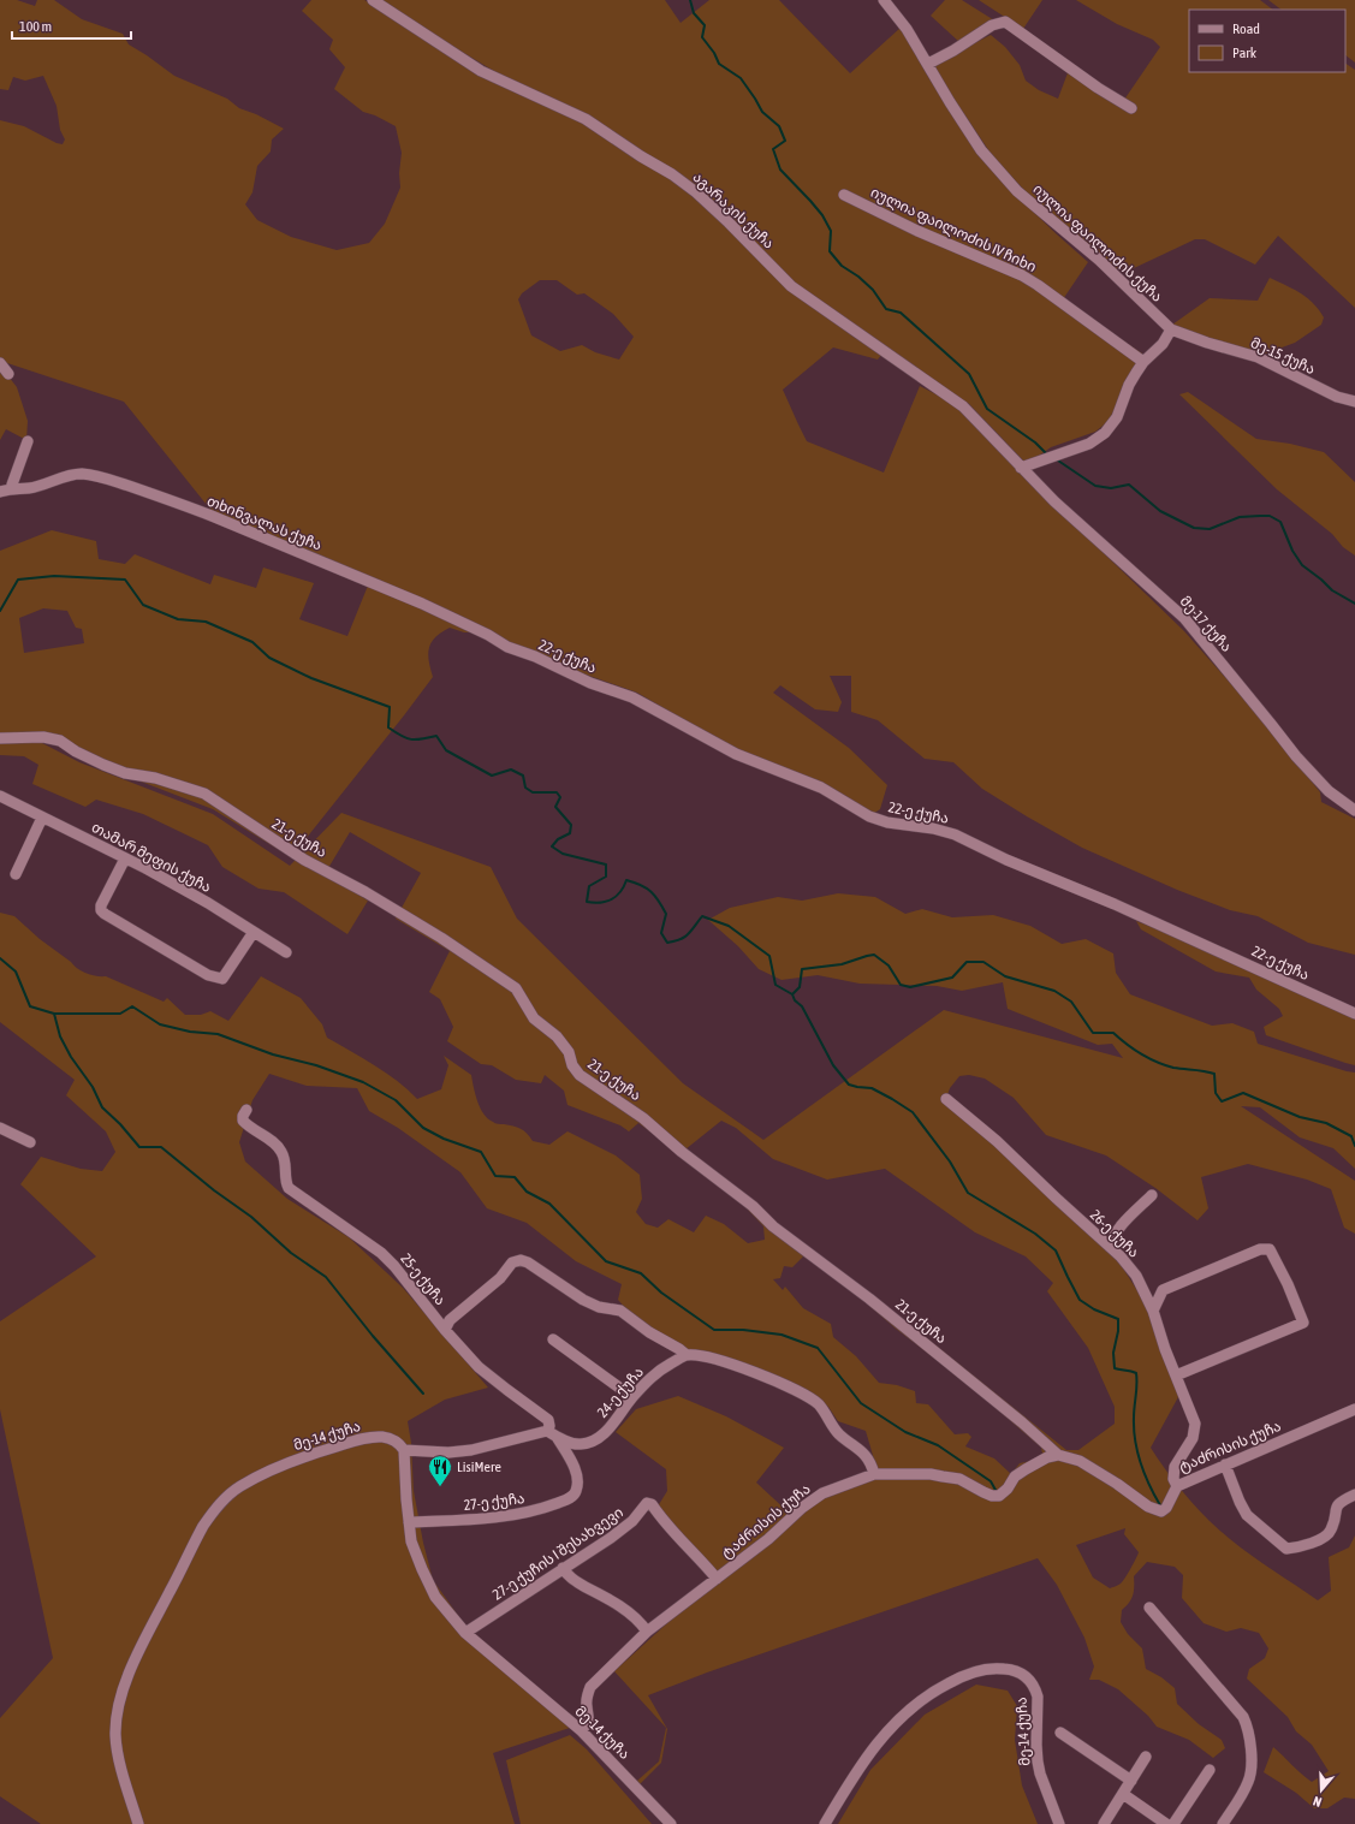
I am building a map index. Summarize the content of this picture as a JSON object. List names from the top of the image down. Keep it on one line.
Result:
{"streets":{"street":["აგარაკის ქუჩა","იულია ფაილოძის IV ჩიხი","იულია ფაილოძის ქუჩა","მე-15 ქუჩა","თხინვალას ქუჩა","მე-17 ქუჩა","22-ე ქუჩა","21-ე ქუჩა","თამარ მეფის ქუჩა","26-ე ქუჩა","25-ე ქუჩა","24-ე ქუჩა","მე-14 ქუჩა","ტაძრისის ქუჩა","27-ე ქუჩა","27-ე ქუჩის I შესახვევი"]},"crossings":[["აგარაკის ქუჩა","მე-17 ქუჩა"],["იულია ფაილოძის ქუჩა","მე-15 ქუჩა"],["თხინვალას ქუჩა","22-ე ქუჩა"],["21-ე ქუჩა","ტაძრისის ქუჩა"],["26-ე ქუჩა","ტაძრისის ქუჩა"],["25-ე ქუჩა","24-ე ქუჩა"],["25-ე ქუჩა","27-ე ქუჩა"],["24-ე ქუჩა","27-ე ქუჩა"],["მე-14 ქუჩა","ტაძრისის ქუჩა"],["მე-14 ქუჩა","27-ე ქუჩა"],["მე-14 ქუჩა","27-ე ქუჩის I შესახვევი"],["ტაძრისის ქუჩა","27-ე ქუჩის I შესახვევი"]],"places":{"restaurant":["LisiMere"]},"legend":["Road","Park"],"scale_bar":"100 m","north":"bottom"}
